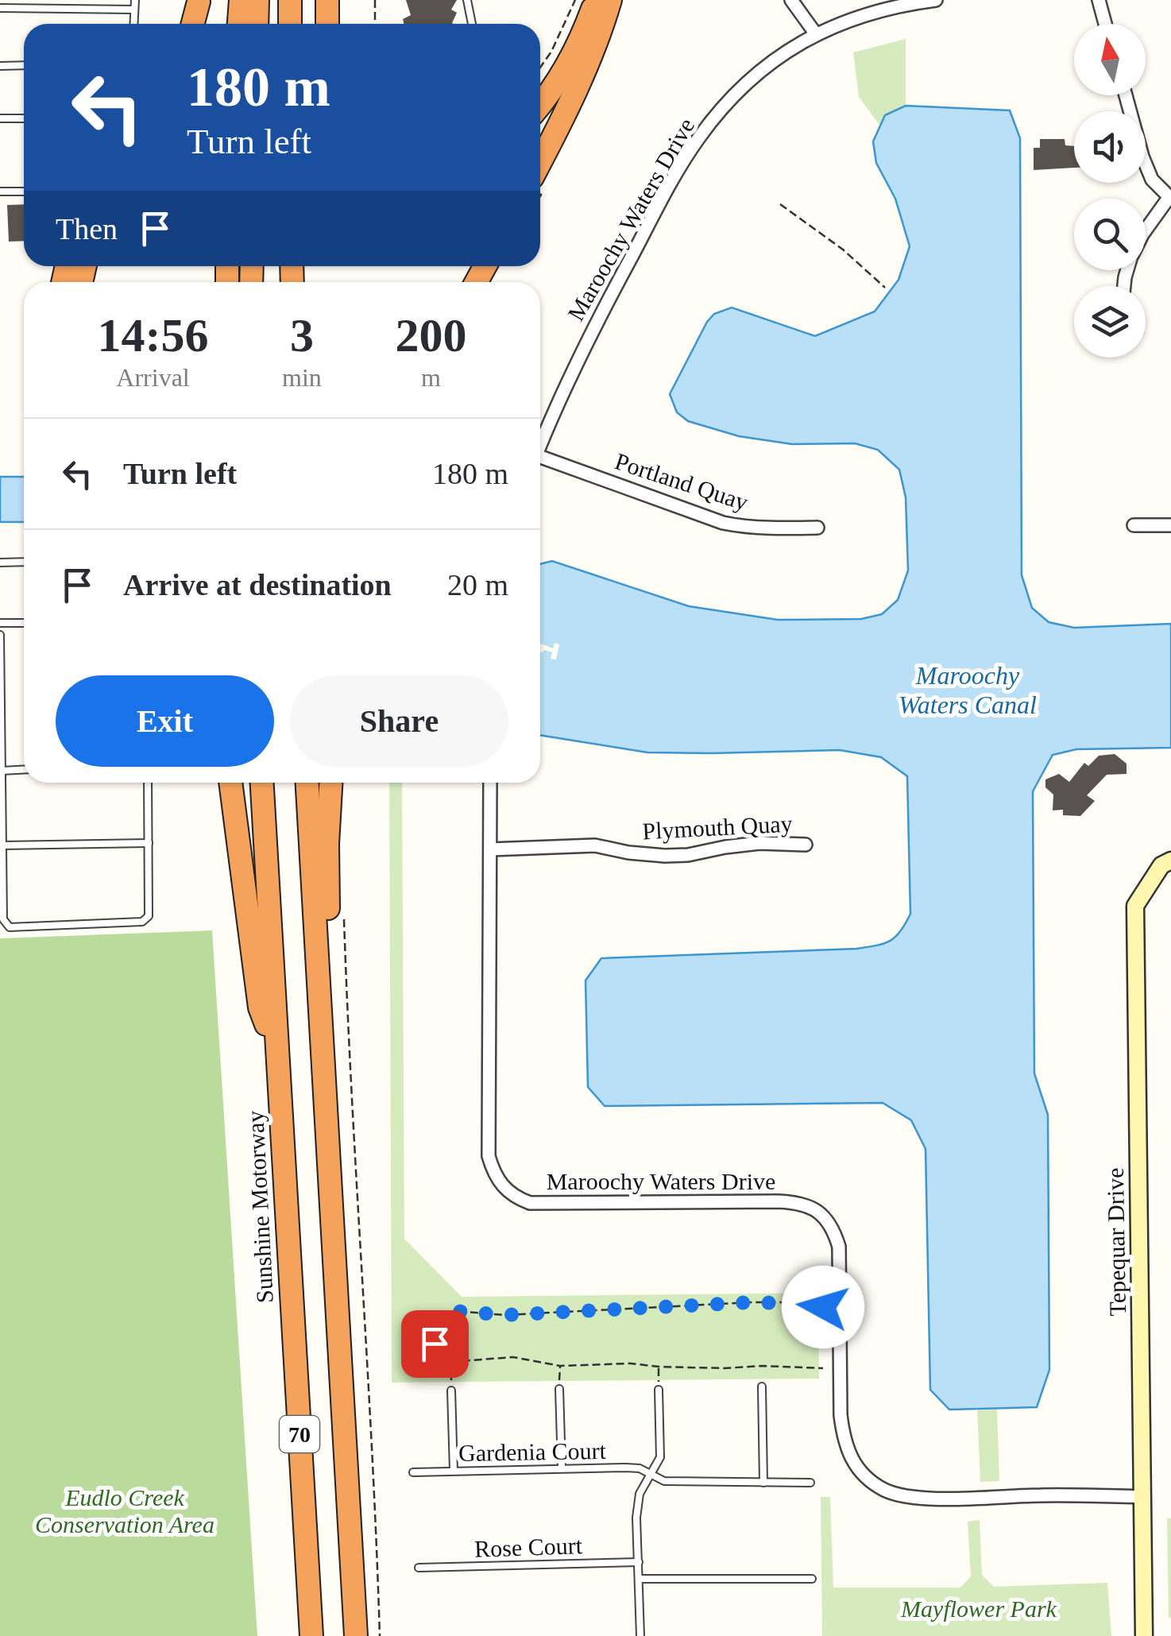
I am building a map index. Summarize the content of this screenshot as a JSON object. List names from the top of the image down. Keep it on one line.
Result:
{"streets":{"highway":["Sunshine Motorway","70"],"street":["Maroochy Waters Drive","Portland Quay","Plymouth Quay","Tepequar Drive"],"lane":["Gardenia Court","Rose Court"]},"crossings":[["Maroochy Waters Drive","Plymouth Quay"],["Maroochy Waters Drive","Tepequar Drive"]],"water":["Maroochy Waters Canal"],"parks":["Eudlo Creek Conservation Area","Mayflower Park"],"north":"top","page":{"turn":["180 m","Turn left"],"then":"Then","eta":["14:56","Arrival","3","min","200","m"],"list":[{"name":"Turn left","value":"180 m"},{"name":"Arrive at destination","value":"20 m"}],"buttons":["Exit","Share"]}}
